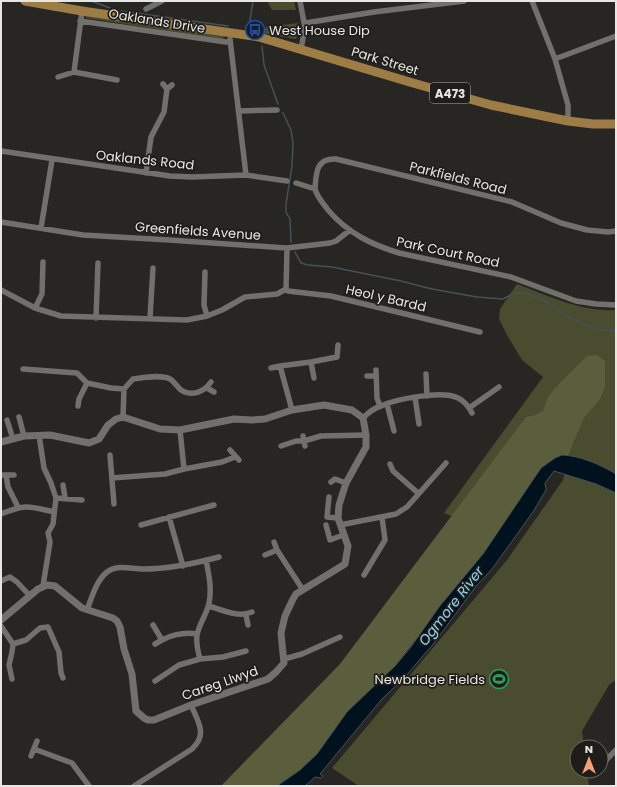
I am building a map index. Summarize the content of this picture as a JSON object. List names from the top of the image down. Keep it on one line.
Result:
{"streets":{"main road":["Park Street","A473"],"street":["Oaklands Drive","Oaklands Road","Parkfields Road","Greenfields Avenue","Park Court Road","Heol y Bardd","Careg Llwyd"]},"crossings":[["Oaklands Drive","Park Street"],["Oaklands Drive","A473"],["Park Street","A473"],["Parkfields Road","Park Court Road"],["Greenfields Avenue","Park Court Road"]],"water":["Ogmore River"],"places":{"bus stop":["West House Dip"],"sports":["Newbridge Fields"]},"north":"top"}
